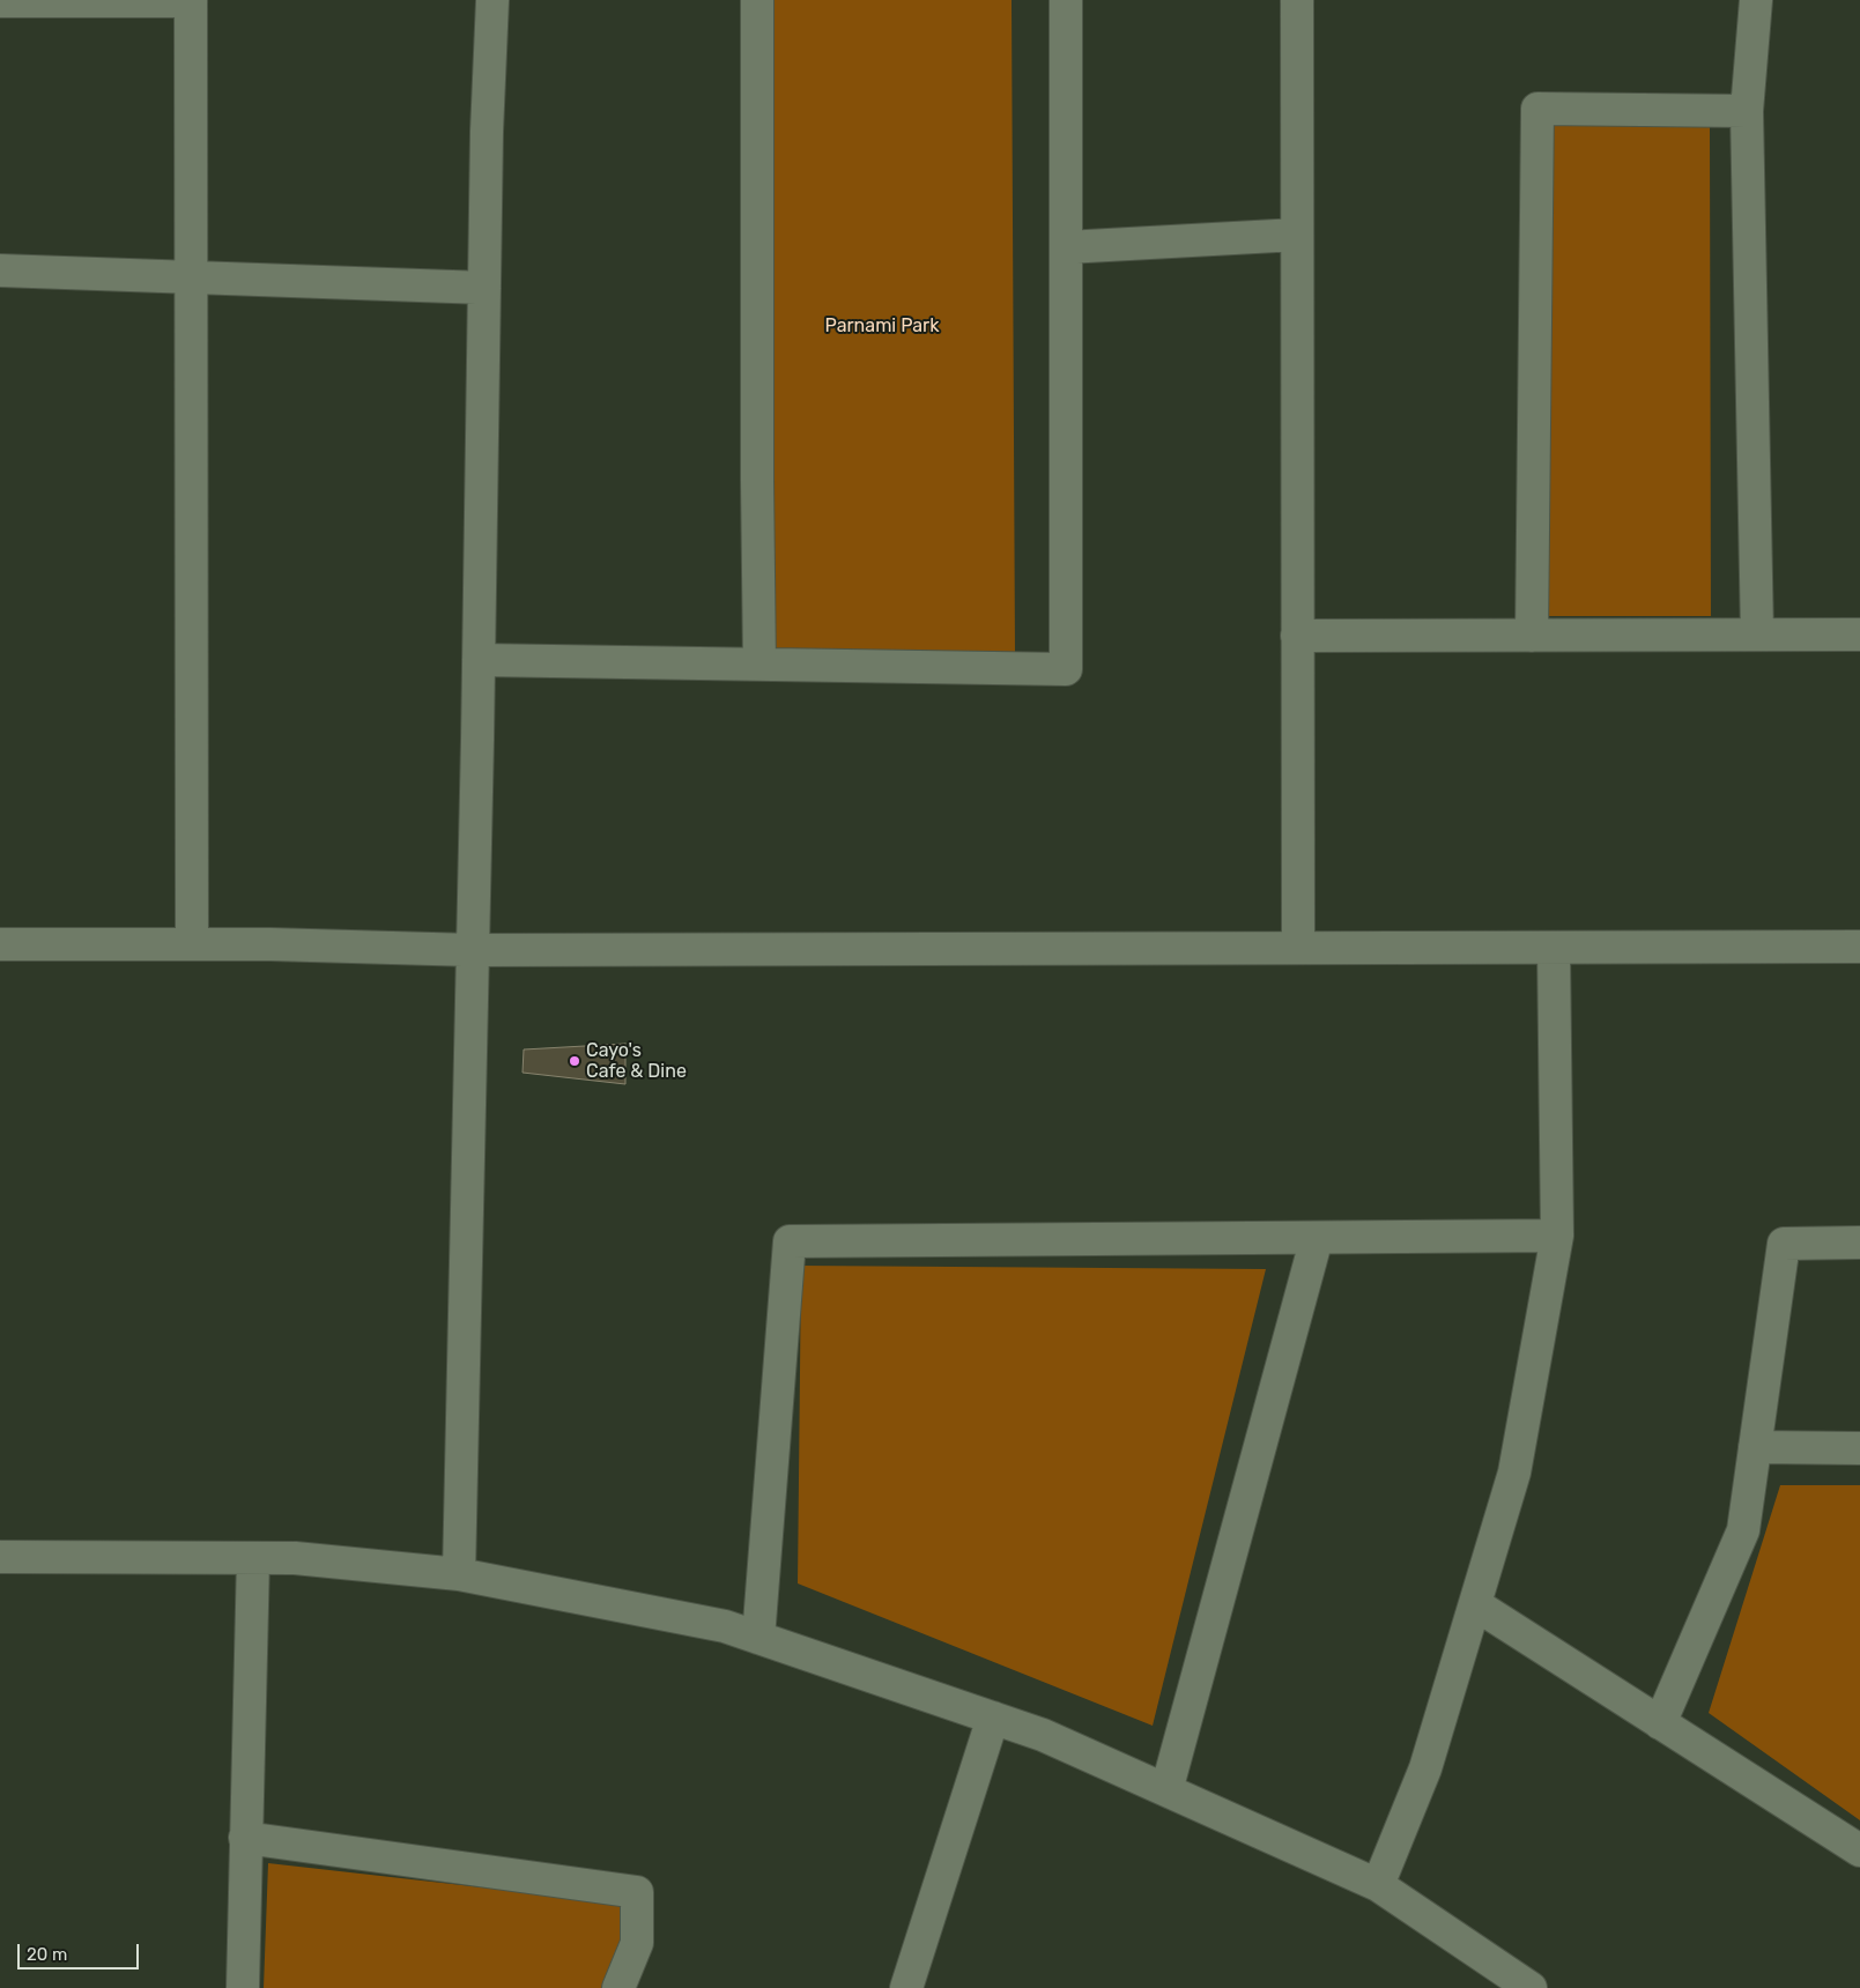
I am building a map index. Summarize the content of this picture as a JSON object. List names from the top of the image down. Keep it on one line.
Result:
{"parks":["Parnami Park"],"places":["Cayo's Cafe & Dine"],"scale_bar":"20 m"}
